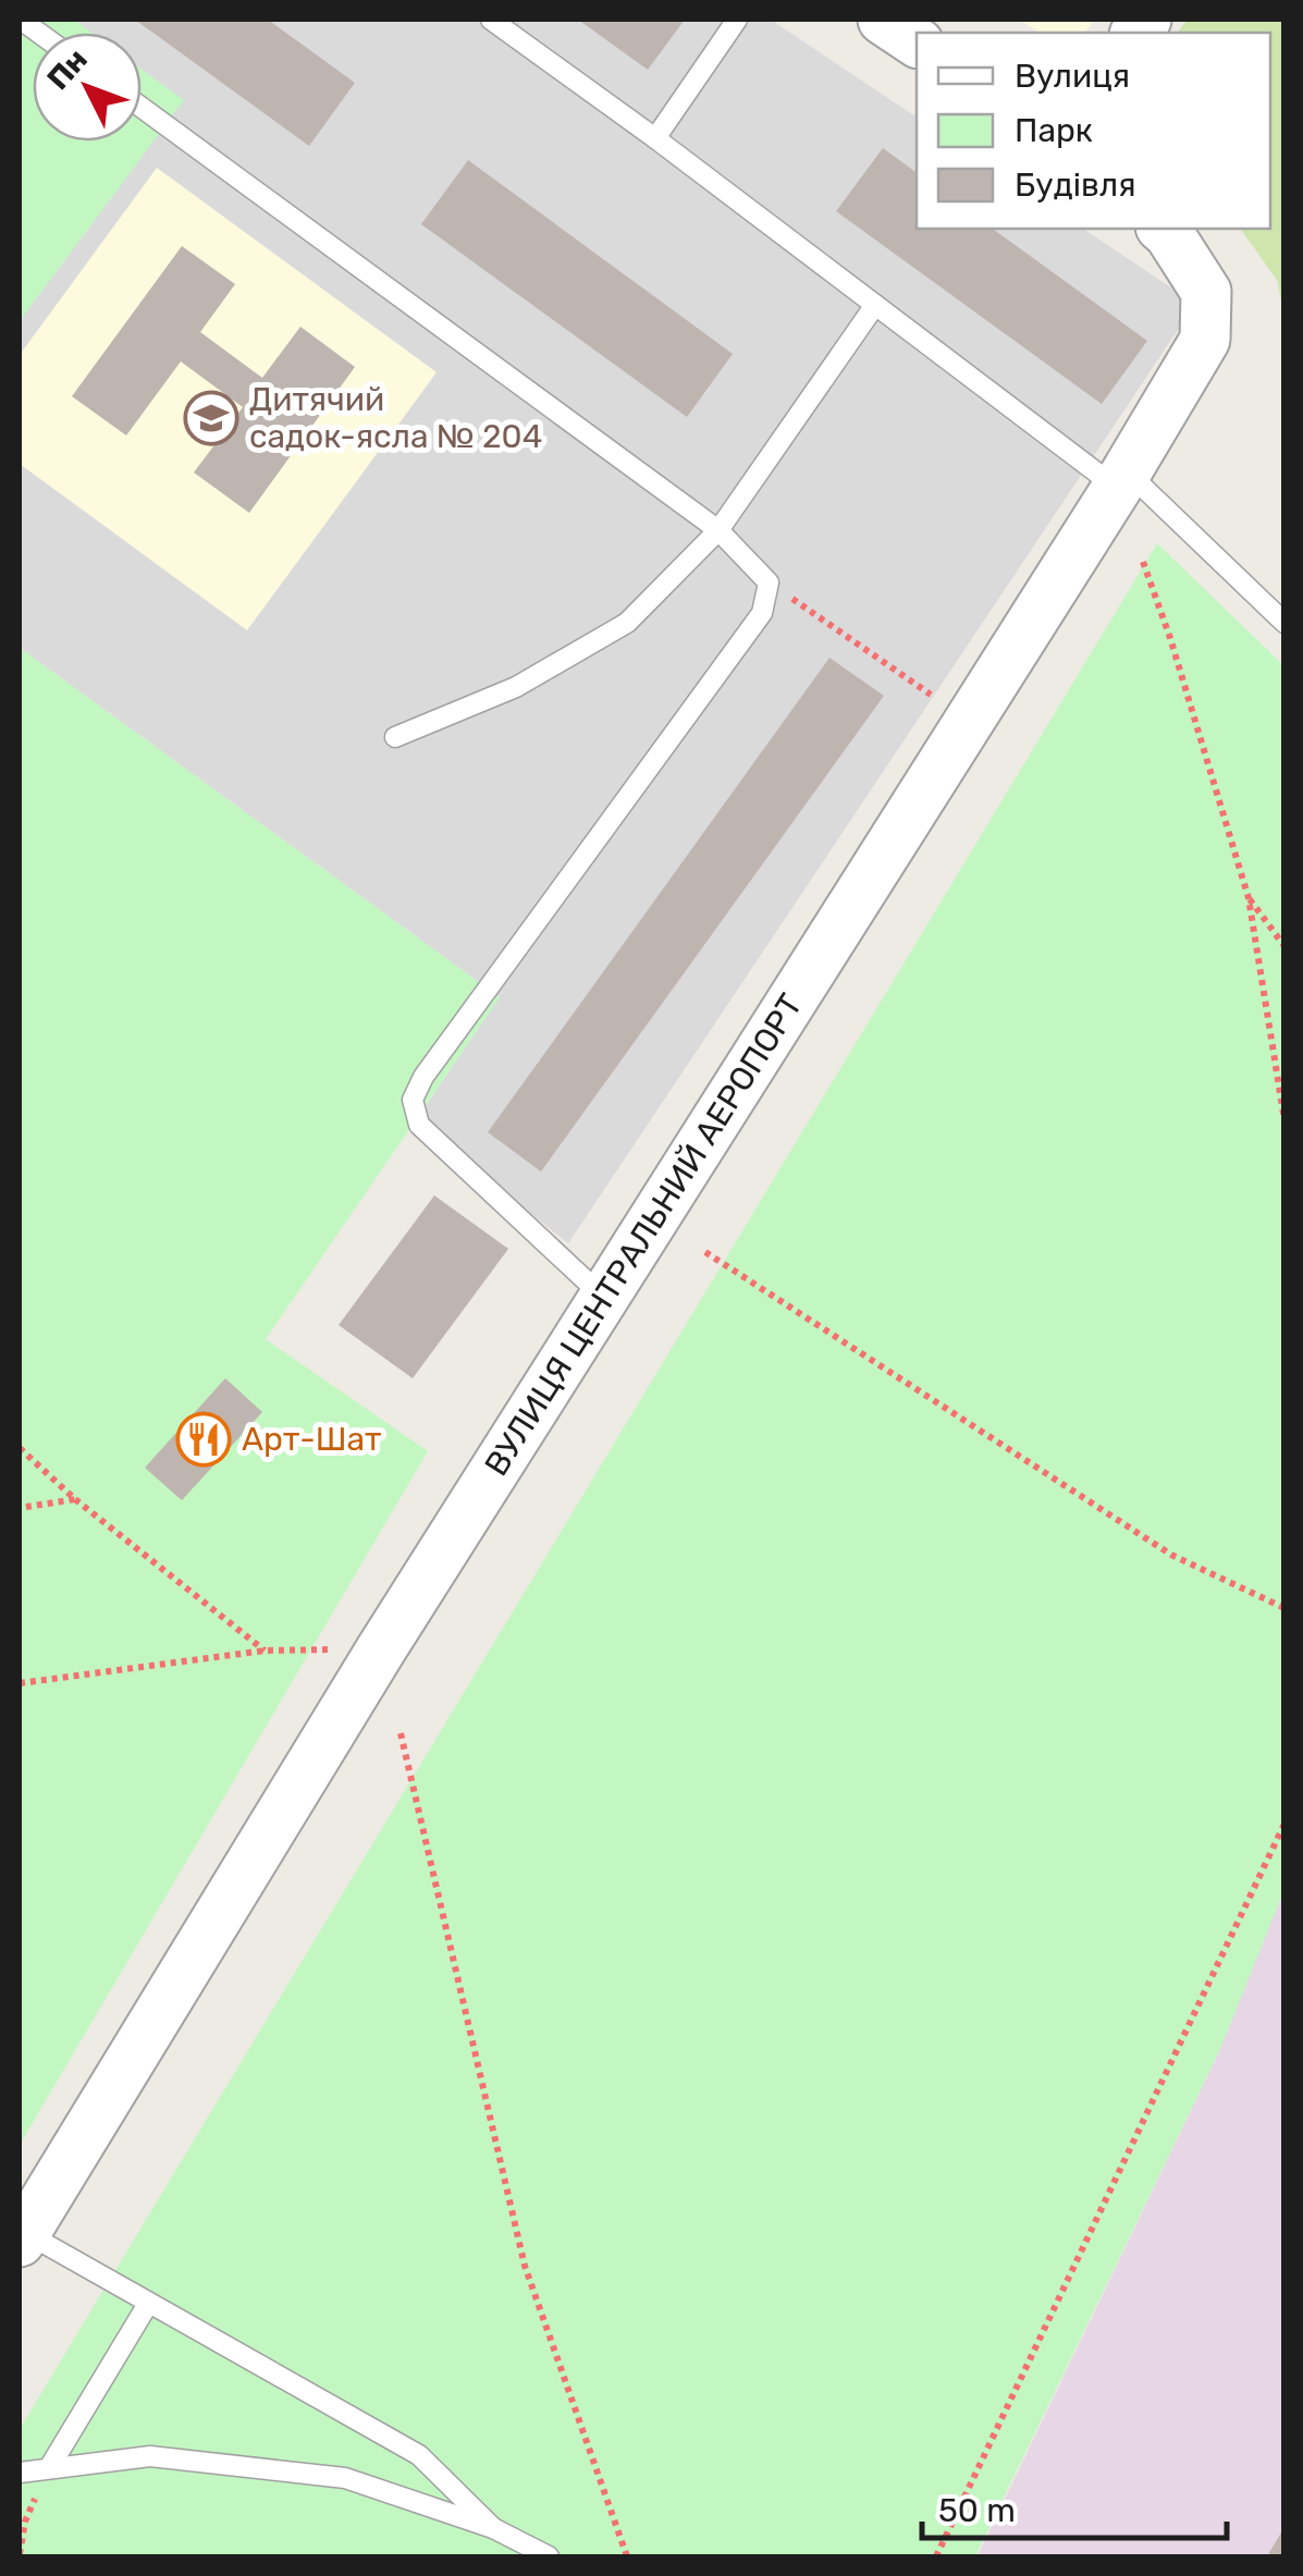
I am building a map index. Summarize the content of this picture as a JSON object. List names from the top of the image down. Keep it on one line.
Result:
{"streets":{"street":["ВУЛИЦЯ ЦЕНТРАЛЬНИЙ АЕРОПОРТ"]},"places":{"school or university":["Дитячий садок-ясла № 204"],"restaurant":["Арт-Шат"]},"legend":["Вулиця","Парк","Будівля"],"scale_bar":"50 m","north":"top left"}
